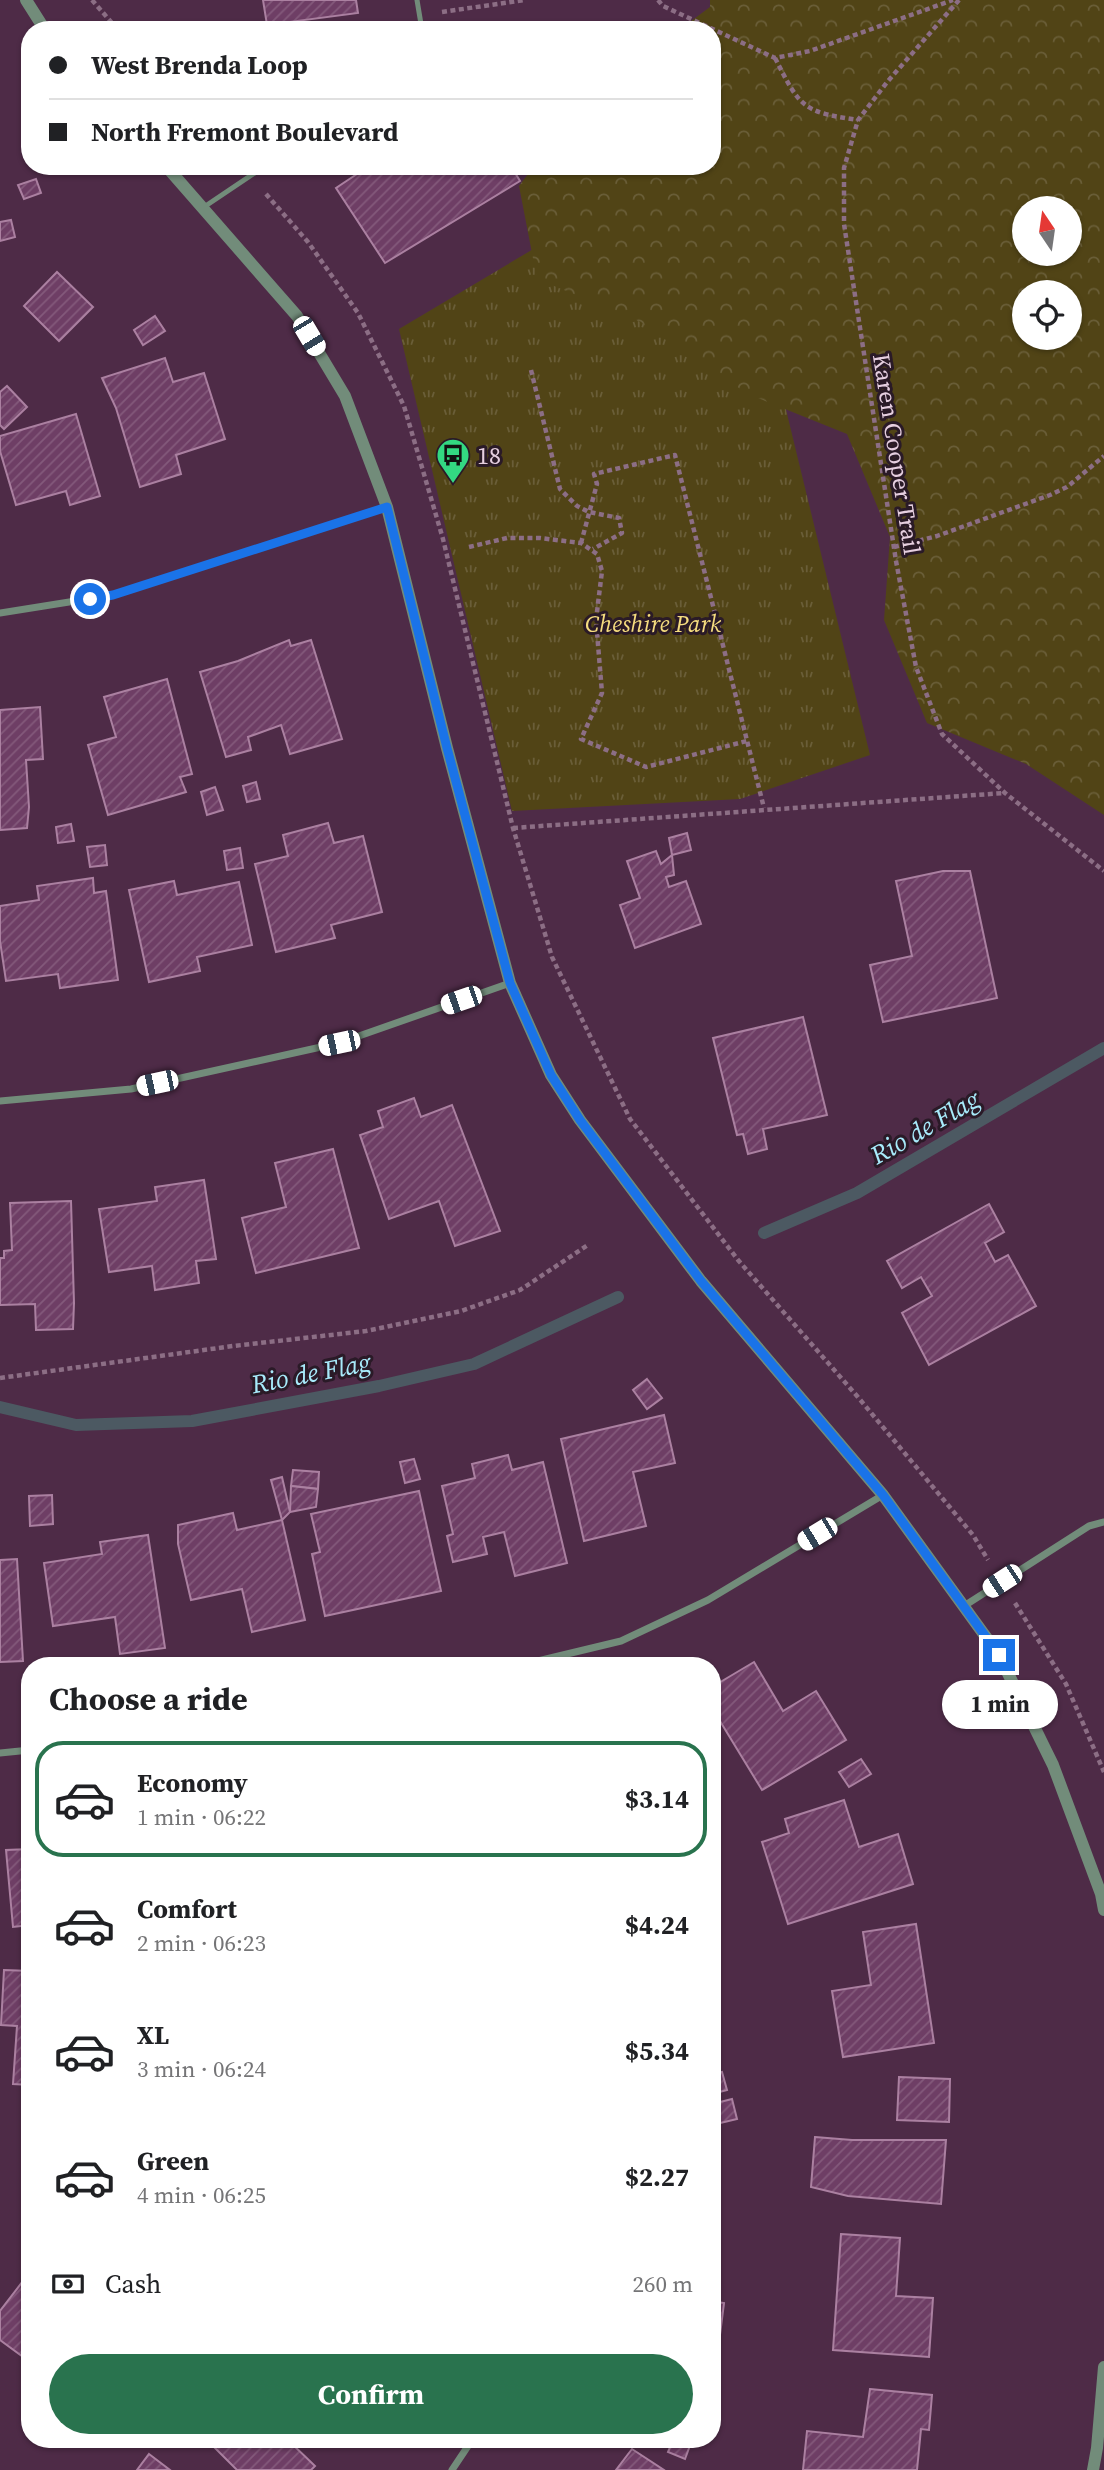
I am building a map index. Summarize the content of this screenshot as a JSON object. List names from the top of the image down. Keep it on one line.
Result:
{"streets":{"path":["Karen Cooper Trail"]},"water":["Rio de Flag"],"parks":["Cheshire Park"],"places":{"bus stop":["18"]},"north":"top","page":{"banner":["West Brenda Loop","North Fremont Boulevard"],"heading":"Choose a ride","bubble":"1 min","list":[{"name":"Economy","note":"1 min · 06:22","value":"$3.14"},{"name":"Comfort","note":"2 min · 06:23","value":"$4.24"},{"name":"XL","note":"3 min · 06:24","value":"$5.34"},{"name":"Green","note":"4 min · 06:25","value":"$2.27"}],"pay":["Cash","260 m"],"buttons":"Confirm"}}
